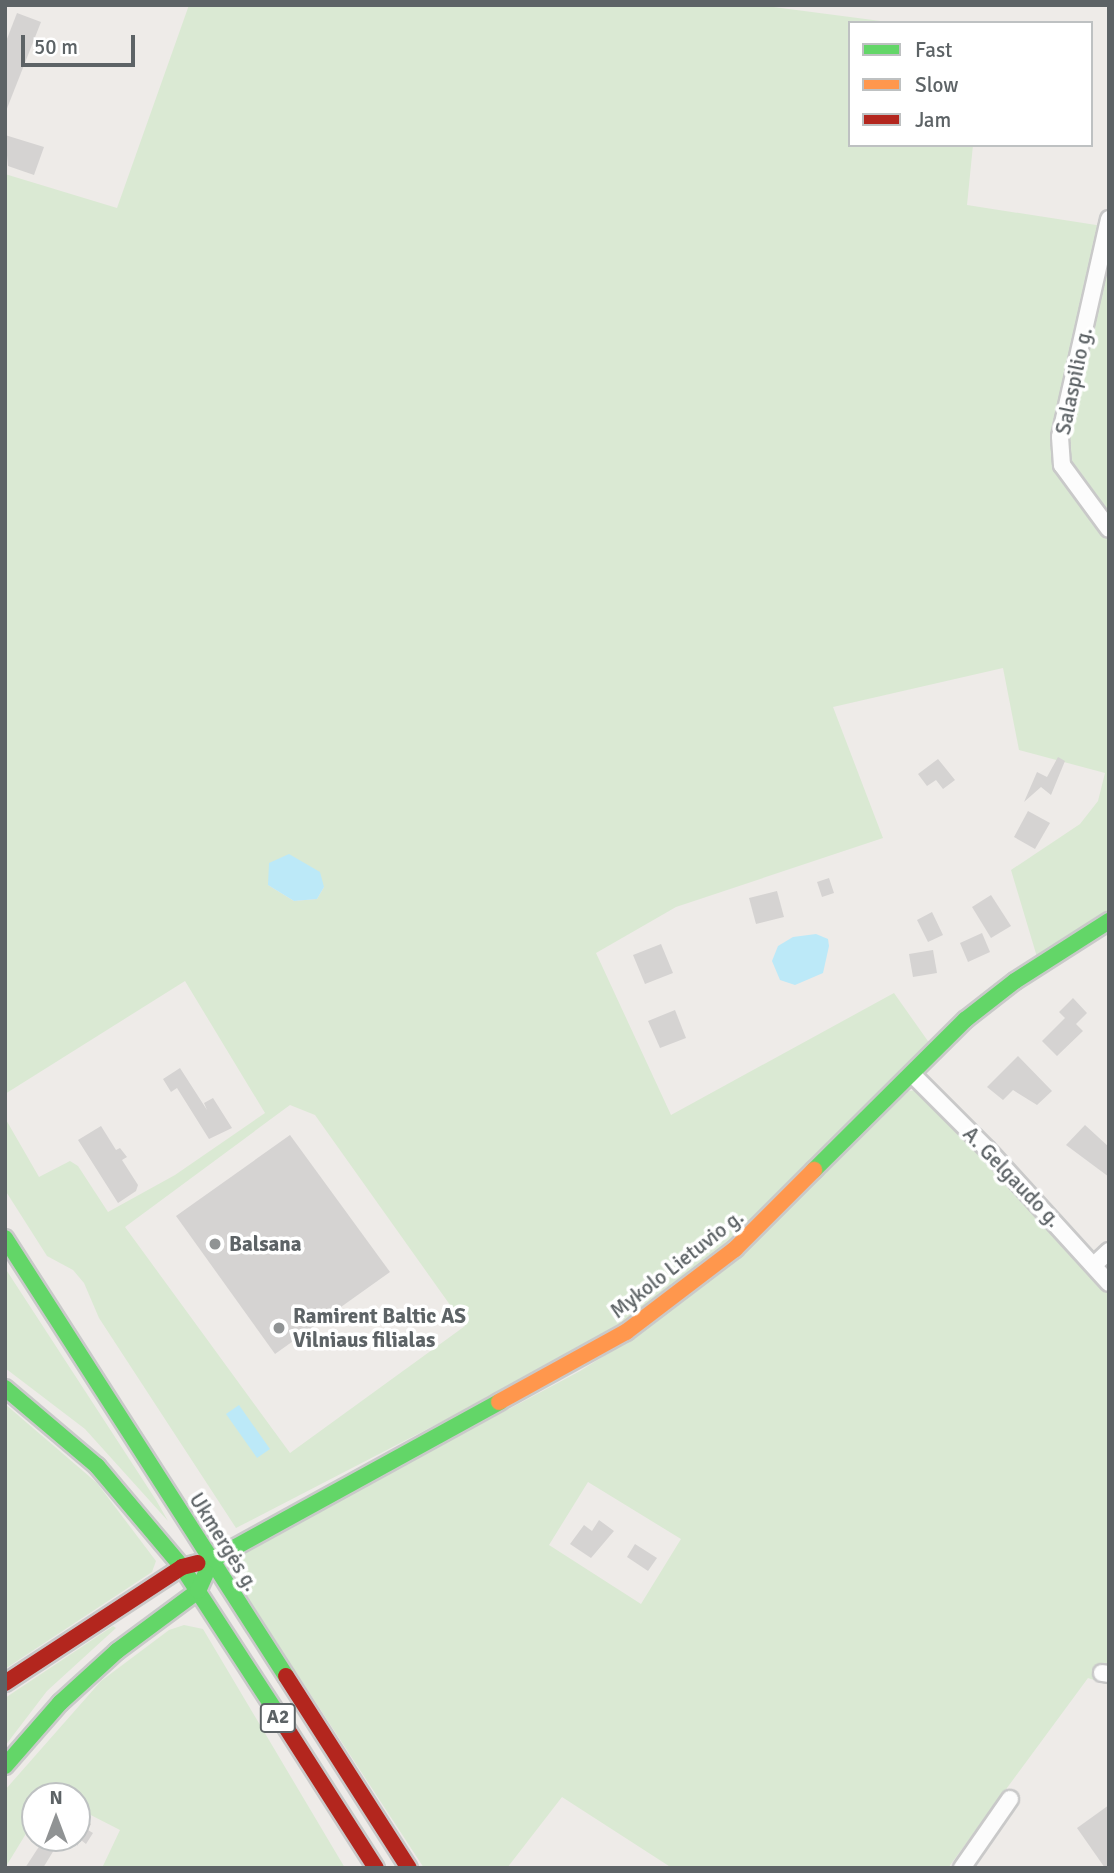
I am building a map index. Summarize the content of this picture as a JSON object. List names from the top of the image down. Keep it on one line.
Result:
{"streets":{"main road":["Mykolo Lietuvio g.","Ukmergės g.","A2"],"street":["Salaspilio g.","A. Gelgaudo g."]},"crossings":[["A. Gelgaudo g.","Mykolo Lietuvio g."],["Mykolo Lietuvio g.","Ukmergės g."],["Mykolo Lietuvio g.","A2"]],"places":["Balsana","Ramirent Baltic AS Vilniaus filialas"],"legend":["Fast","Slow","Jam"],"scale_bar":"50 m","north":"top"}
